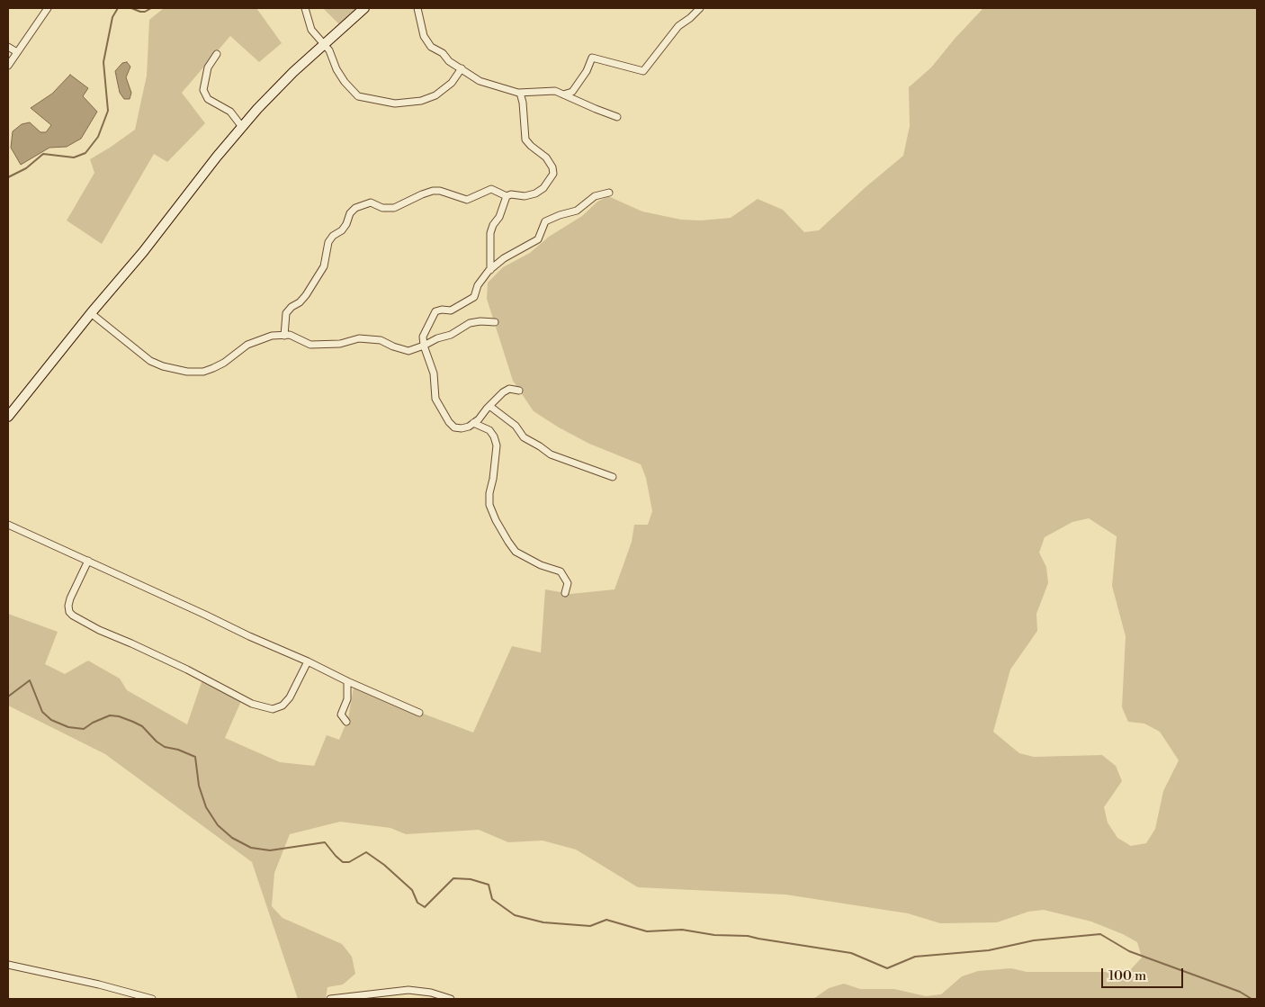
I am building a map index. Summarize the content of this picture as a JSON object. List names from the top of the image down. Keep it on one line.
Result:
{"scale_bar":"100 m"}
